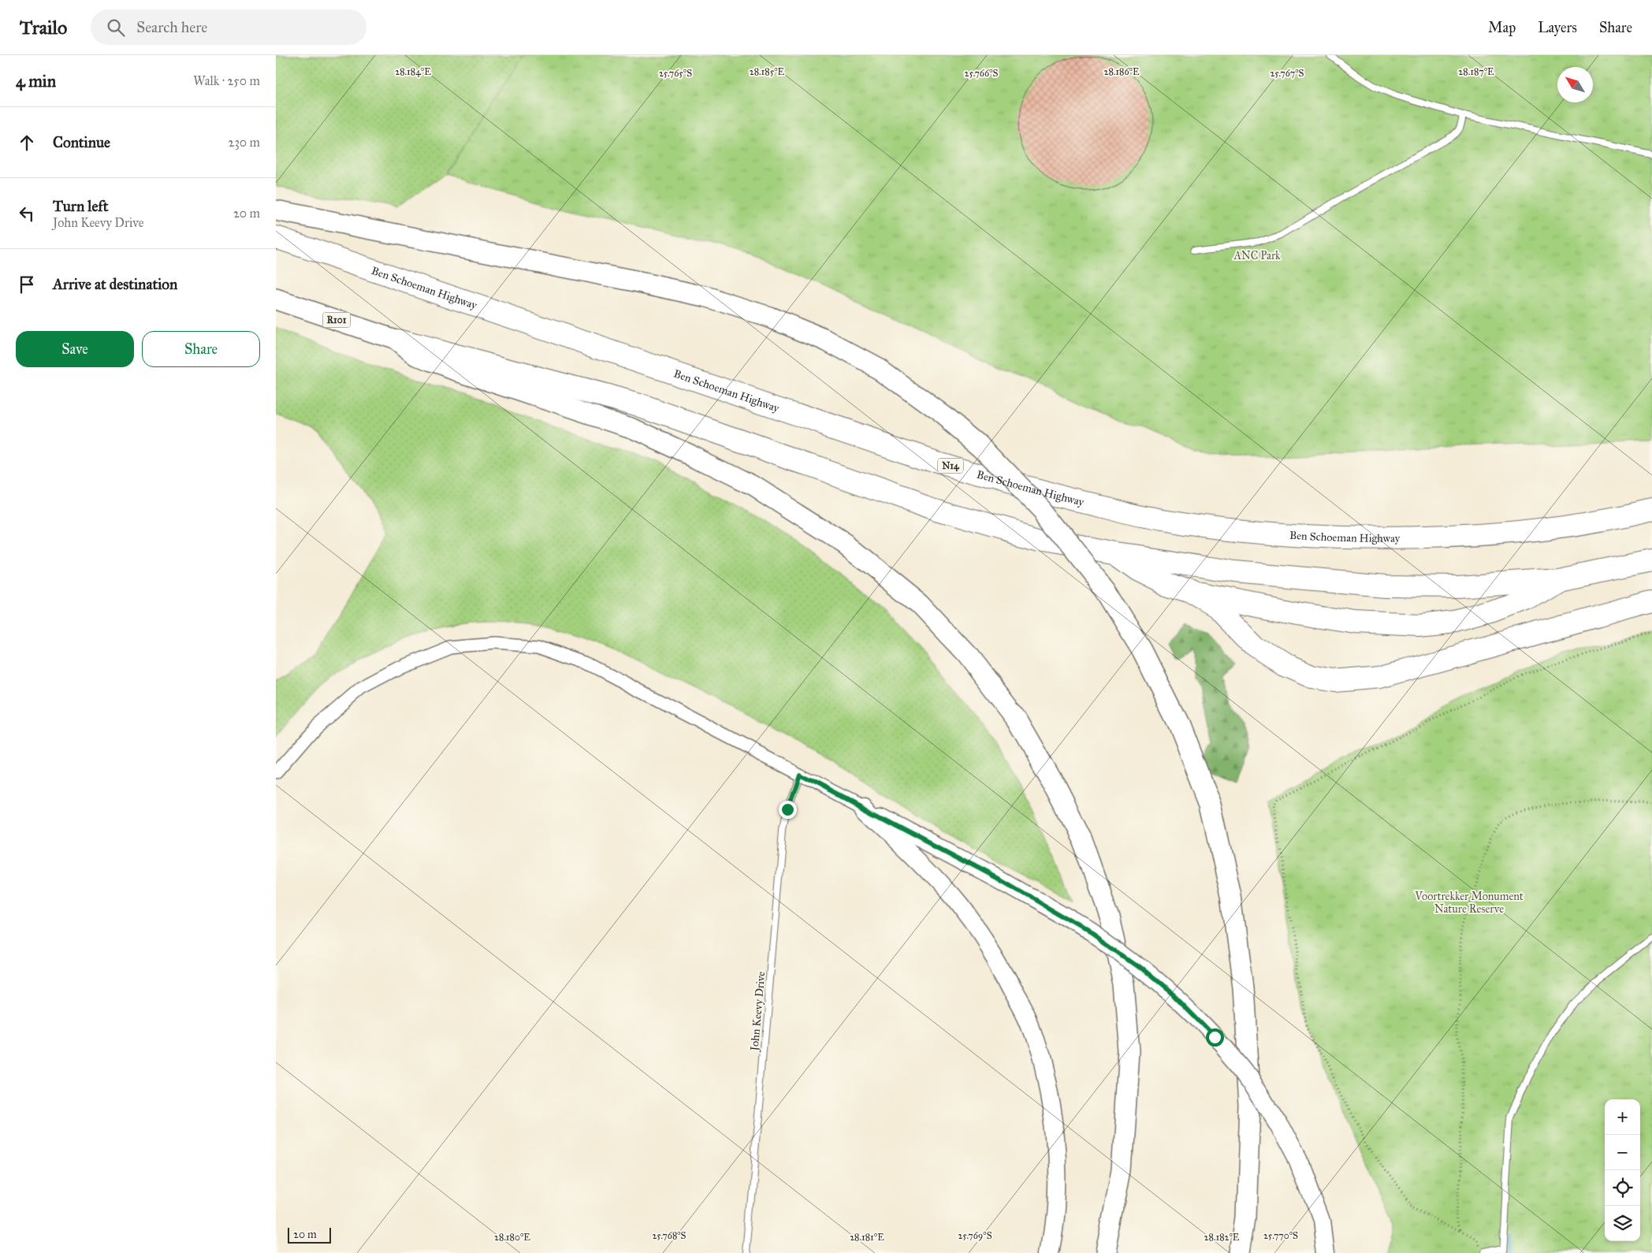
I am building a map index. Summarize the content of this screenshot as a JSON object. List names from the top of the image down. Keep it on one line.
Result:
{"streets":{"highway":["Ben Schoeman Highway","N14"],"main road":["R101"],"lane":["John Keevy Drive"]},"parks":["ANC Park","Voortrekker Monument Nature Reserve"],"scale_bar":"20 m","north":"top left","page":{"header":"Trailo","search":"Search here","nav":["Map","Layers","Share"],"heading":["4 min","Walk · 250 m"],"list":[["Continue","230 m"],["Turn left","John Keevy Drive","20 m"],"Arrive at destination"],"buttons":["Save","Share"],"map_buttons":["+","−"],"scale":"20 m"},"coordinates":["28.184°E","28.185°E","28.186°E","28.187°E","25.765°S","25.766°S","25.767°S","25.768°S","25.769°S","25.770°S","28.180°E","28.181°E","28.182°E"]}
